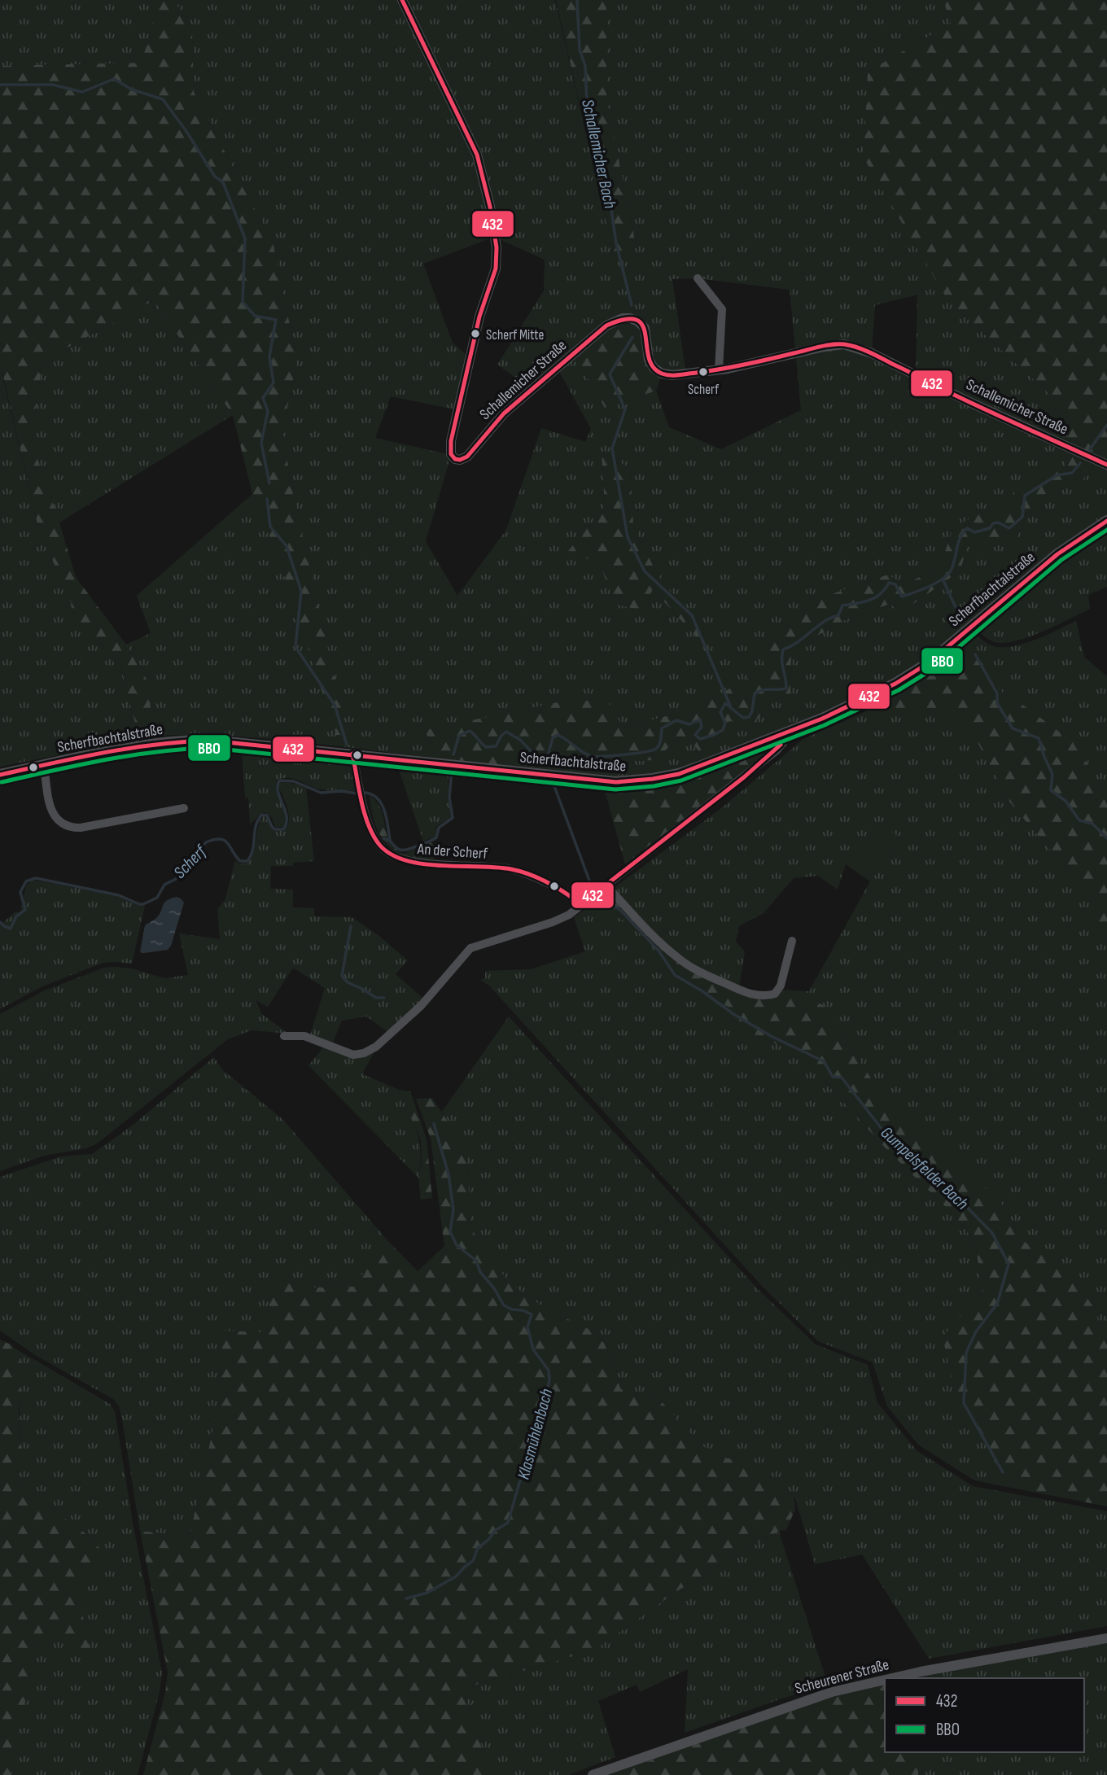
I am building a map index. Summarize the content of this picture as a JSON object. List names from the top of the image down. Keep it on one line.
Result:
{"streets":{"main road":["Scherfbachtalstraße"],"street":["Schallemicher Straße","An der Scherf","Scheurener Straße"]},"crossings":[["Scherfbachtalstraße","An der Scherf"]],"water":["Schallemicher Bach","Scherf","Gumpelsfelder Bach","Klasmühlenbach"],"places":["Scherf Mitte","Scherf"],"lines":["transit line 432","transit line BBO"],"legend":["432","BBO"]}
